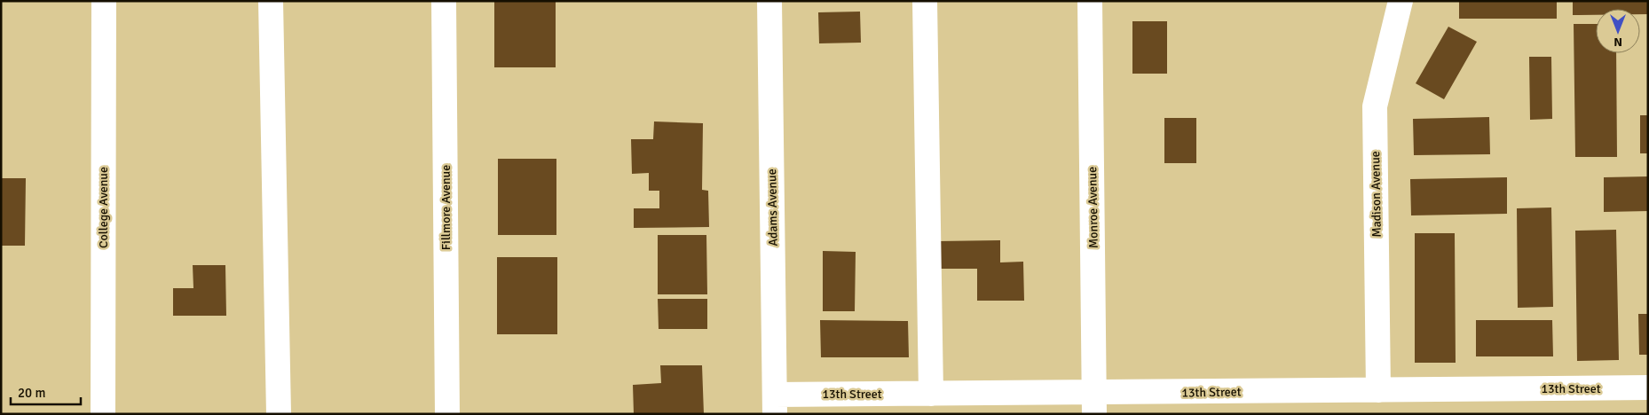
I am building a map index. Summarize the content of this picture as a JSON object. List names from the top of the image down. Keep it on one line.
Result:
{"streets":{"street":["Madison Avenue","College Avenue","Fillmore Avenue","Adams Avenue","Monroe Avenue","13th Street"]},"crossings":[["Madison Avenue","13th Street"],["Adams Avenue","13th Street"],["Monroe Avenue","13th Street"]],"scale_bar":"20 m","north":"bottom"}
